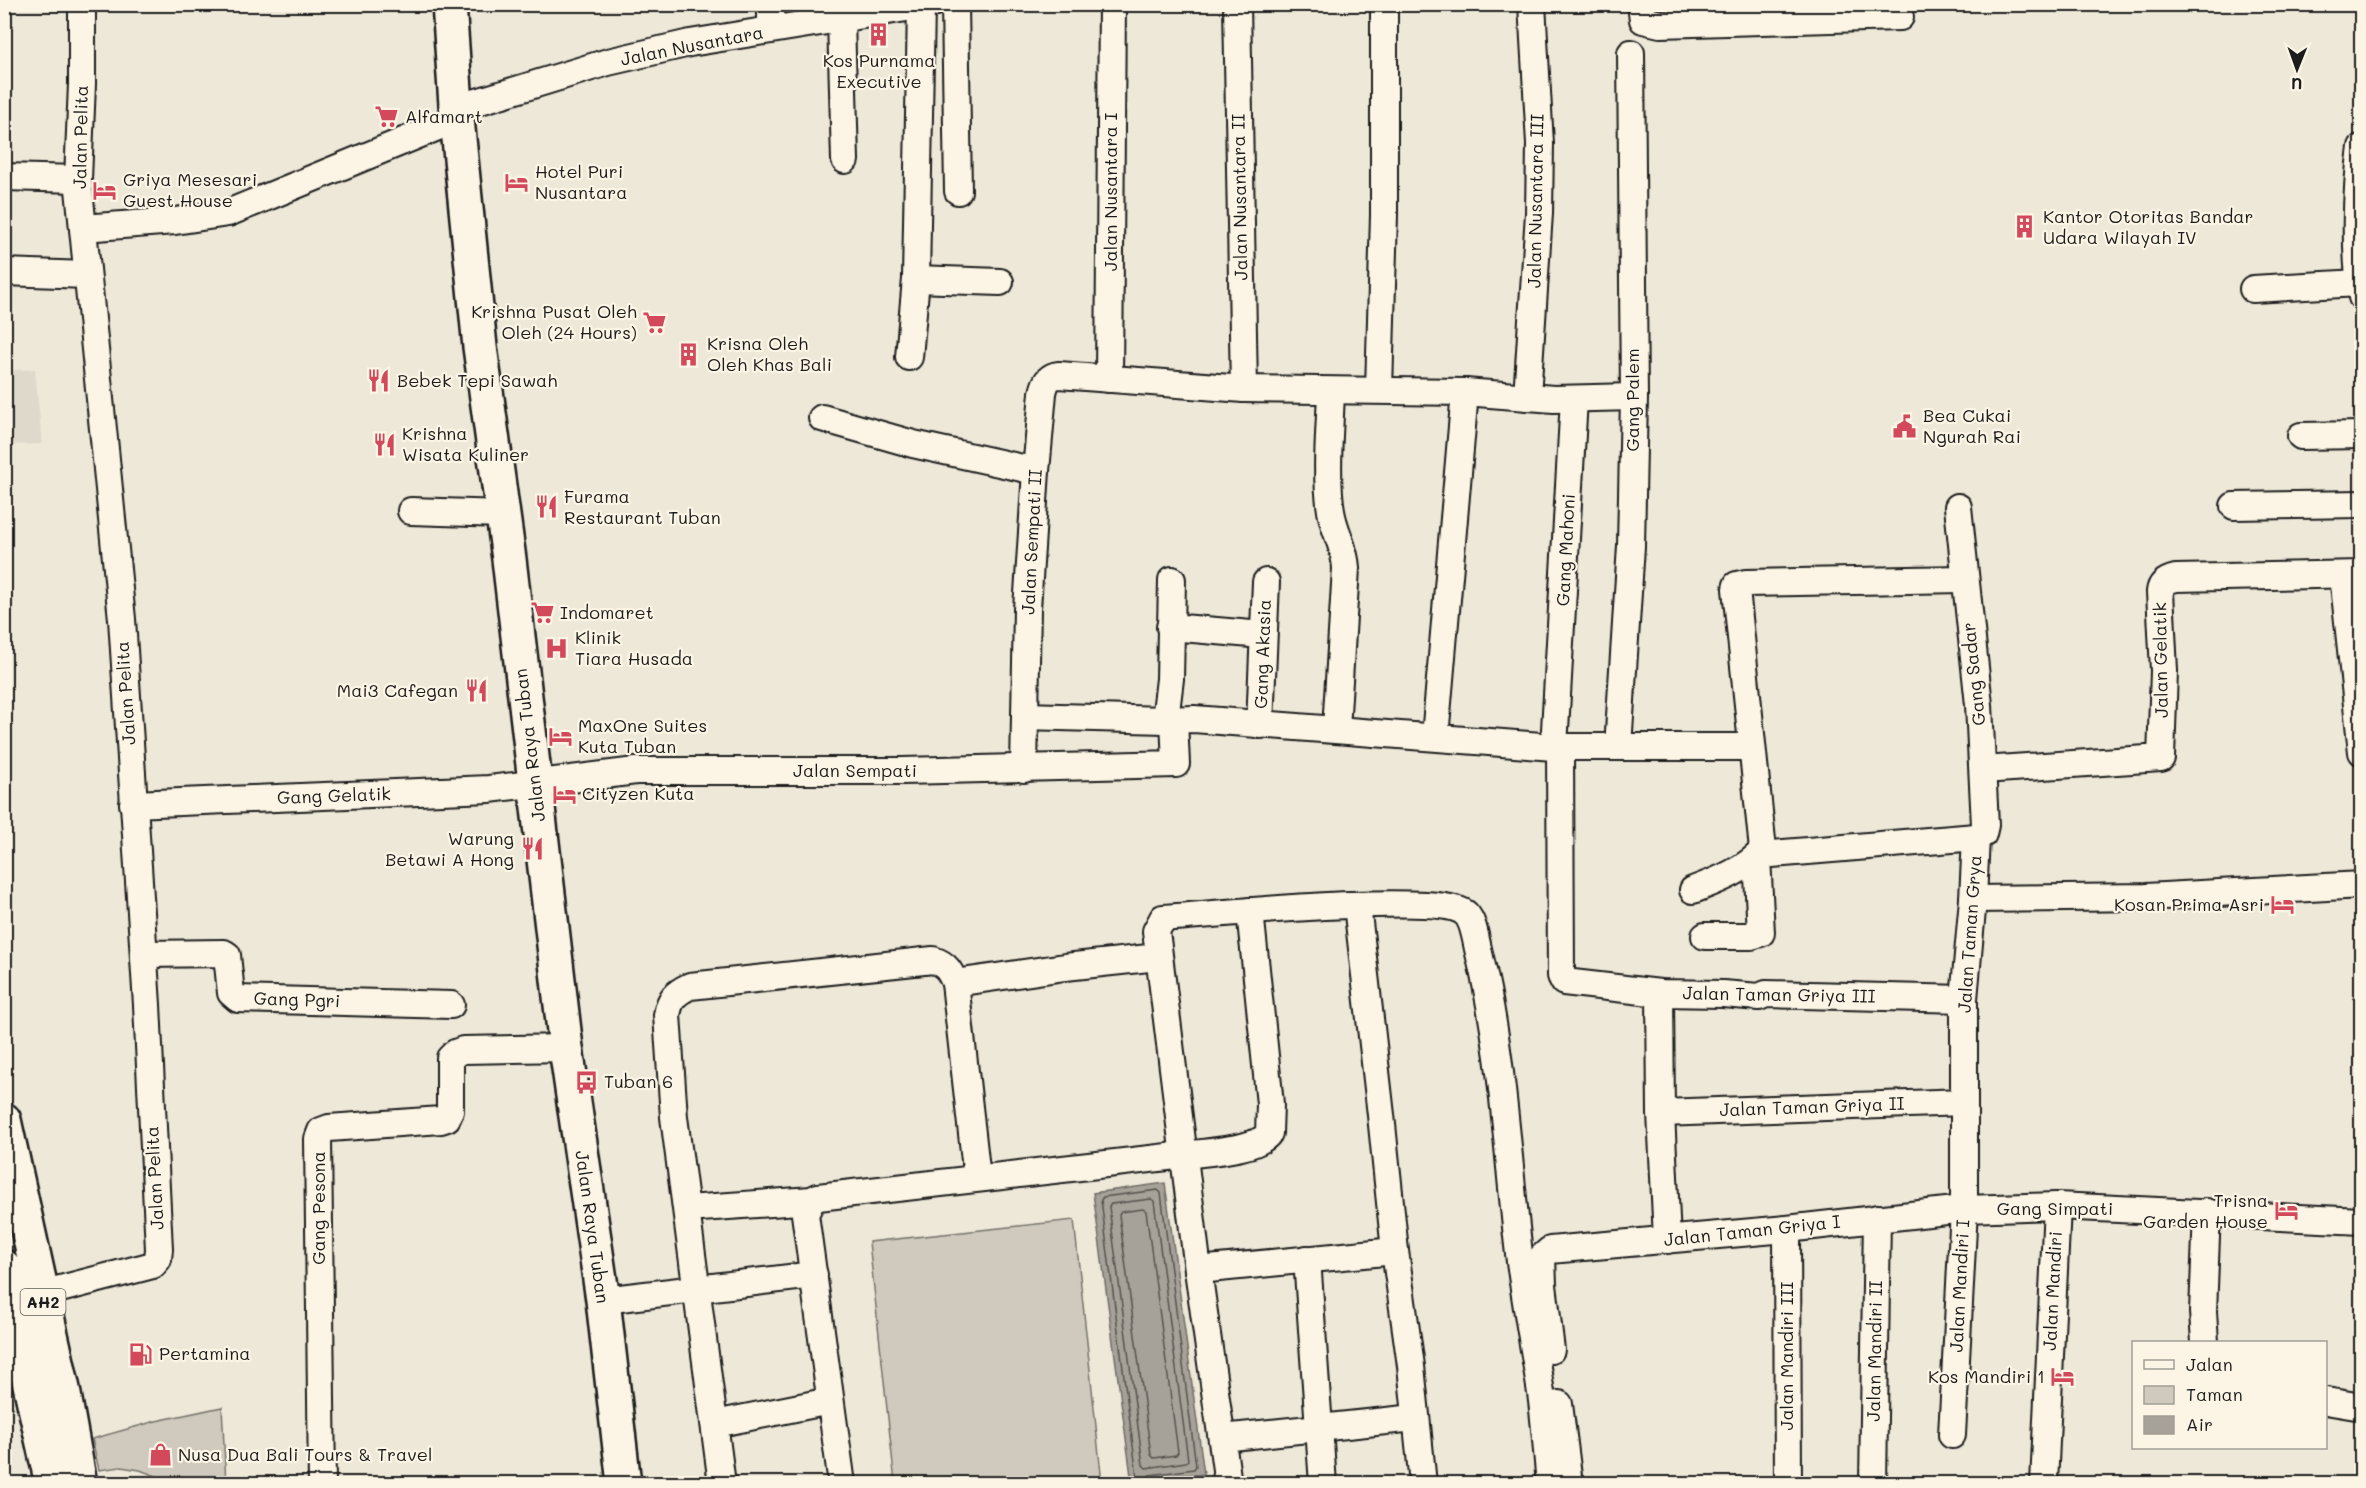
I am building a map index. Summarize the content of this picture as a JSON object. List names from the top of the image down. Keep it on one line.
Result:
{"streets":{"main road":["Jalan Raya Tuban","AH2"],"street":["Jalan Nusantara","Jalan Pelita","Jalan Nusantara I","Jalan Nusantara II","Jalan Nusantara III","Gang Palem","Jalan Sempati II","Gang Mahoni","Gang Akasia","Jalan Gelatik","Gang Sadar","Jalan Sempati","Gang Gelatik","Jalan Taman Grya","Jalan Taman Griya III","Gang Pgri","Jalan Taman Griya II","Gang Pesona","Gang Simpati","Jalan Taman Griya I","Jalan Mandiri I","Jalan Mandiri","Jalan Mandiri II","Jalan Mandiri III"]},"crossings":[["Jalan Nusantara","Jalan Pelita"],["Jalan Nusantara","Jalan Raya Tuban"],["Jalan Pelita","Gang Gelatik"],["Jalan Pelita","Gang Pgri"],["Jalan Pelita","AH2"],["Jalan Nusantara I","Jalan Sempati II"],["Jalan Sempati II","Jalan Sempati"],["Gang Mahoni","Jalan Taman Griya III"],["Jalan Gelatik","Gang Sadar"],["Gang Sadar","Jalan Taman Grya"],["Jalan Raya Tuban","Jalan Sempati"],["Jalan Raya Tuban","Gang Gelatik"],["Jalan Raya Tuban","Gang Pesona"],["Jalan Sempati","Gang Gelatik"],["Jalan Taman Grya","Jalan Taman Griya III"],["Jalan Taman Grya","Jalan Taman Griya II"],["Jalan Taman Grya","Gang Simpati"],["Jalan Taman Grya","Jalan Taman Griya I"],["Jalan Taman Grya","Jalan Mandiri I"],["Jalan Taman Griya III","Jalan Taman Griya II"],["Jalan Taman Griya III","Jalan Taman Griya I"],["Gang Simpati","Jalan Taman Griya I"],["Gang Simpati","Jalan Mandiri I"],["Gang Simpati","Jalan Mandiri"],["Jalan Taman Griya I","Jalan Mandiri I"],["Jalan Taman Griya I","Jalan Mandiri II"],["Jalan Taman Griya I","Jalan Mandiri III"]],"places":{"building":["Kos Purnama Executive","Kantor Otoritas Bandar Udara Wilayah IV","Krisna Oleh Oleh Khas Bali"],"supermarket":["Alfamart","Krishna Pusat Oleh Oleh (24 Hours)","Indomaret"],"hotel":["Hotel Puri Nusantara","Griya Mesesari Guest House","MaxOne Suites Kuta Tuban","Cityzen Kuta","Kosan Prima Asri","Trisna Garden House","Kos Mandiri 1"],"restaurant":["Bebek Tepi Sawah","Krishna Wisata Kuliner","Furama Restaurant Tuban","Mai3 Cafegan","Warung Betawi A Hong"],"public building":["Bea Cukai Ngurah Rai"],"hospital":["Klinik Tiara Husada"],"bus stop":["Tuban 6"],"fuel station":["Pertamina"],"shop":["Nusa Dua Bali Tours & Travel"]},"legend":["Jalan","Taman","Air"],"north":"bottom"}
